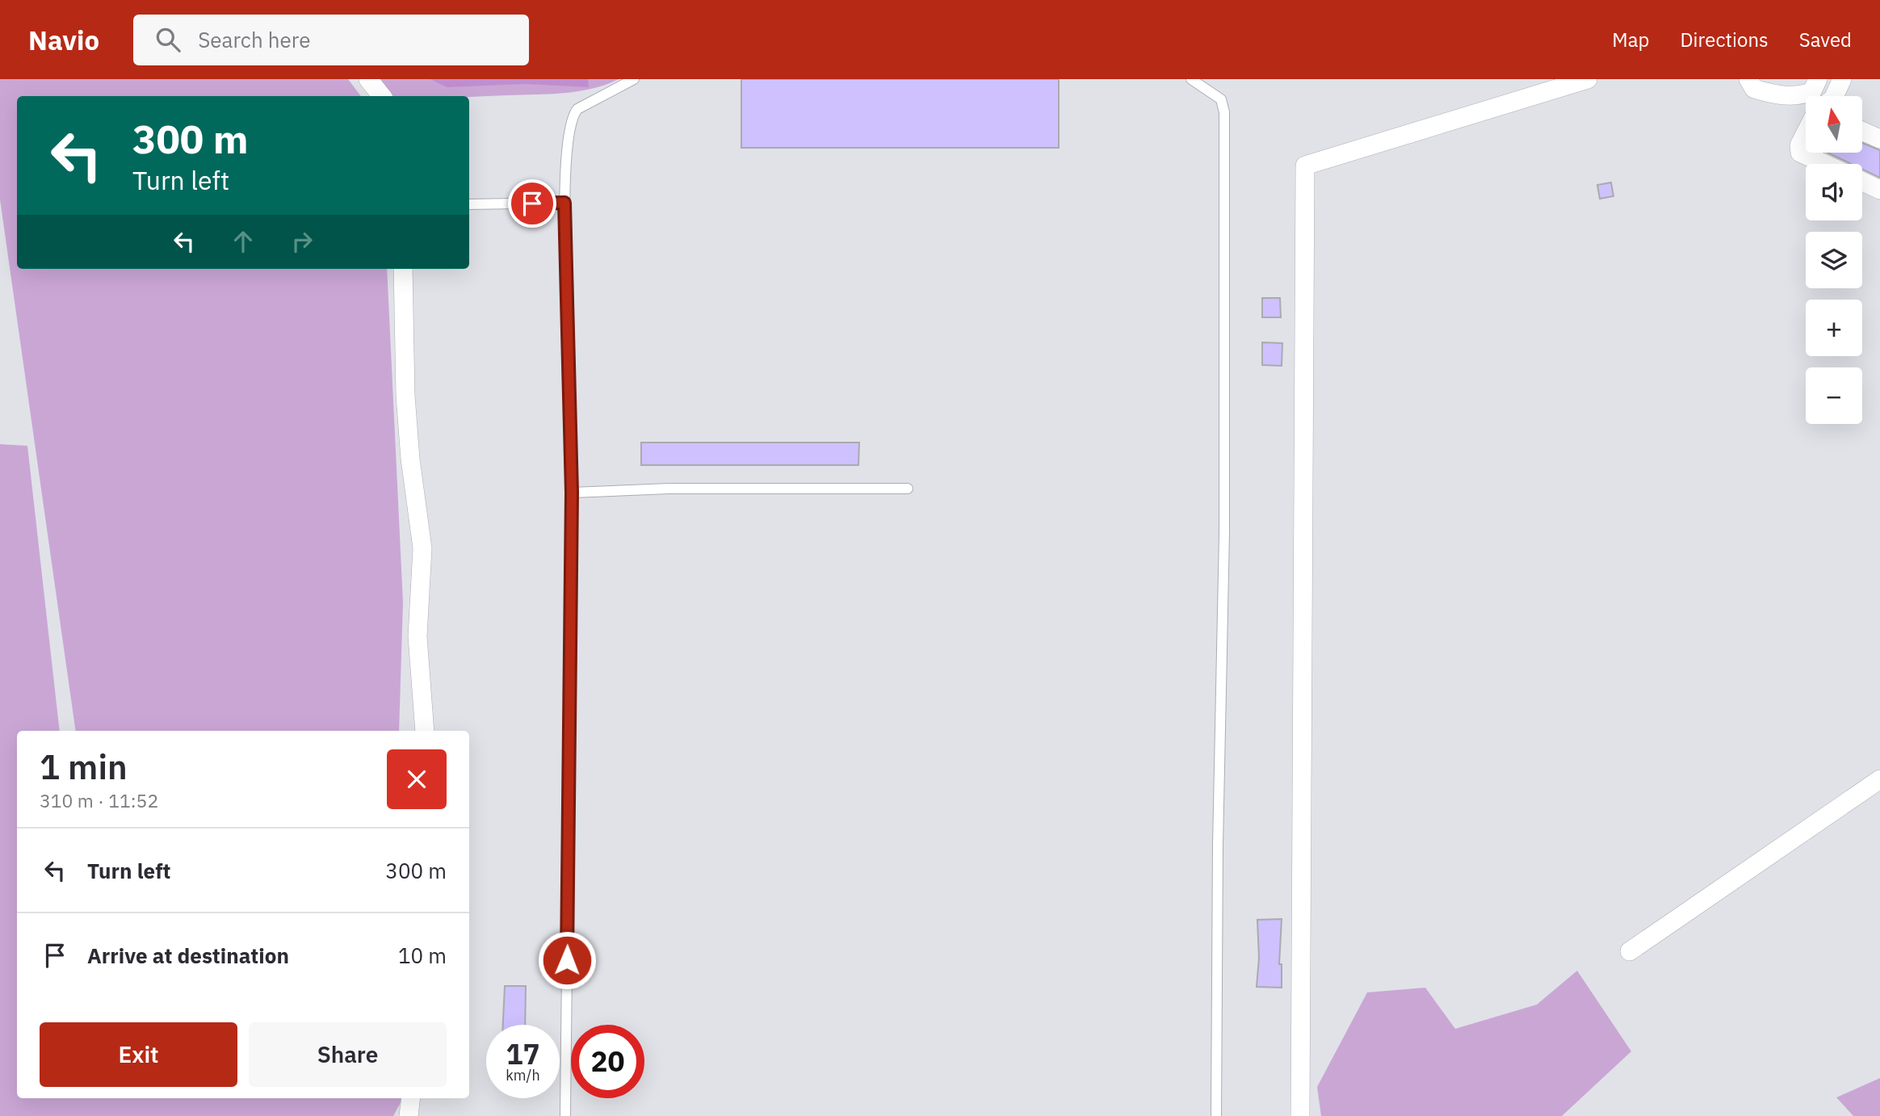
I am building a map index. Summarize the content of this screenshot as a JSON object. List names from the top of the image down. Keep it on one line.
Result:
{"north":"top","page":{"header":"Navio","search":"Search here","nav":["Map","Directions","Saved"],"map_buttons":["+","−"],"turn":["300 m","Turn left"],"heading":["1 min","310 m · 11:52"],"list":[{"name":"Turn left","value":"300 m"},{"name":"Arrive at destination","value":"10 m"}],"buttons":["Exit","Share"],"speed":"17 km/h","limit":"20"}}
